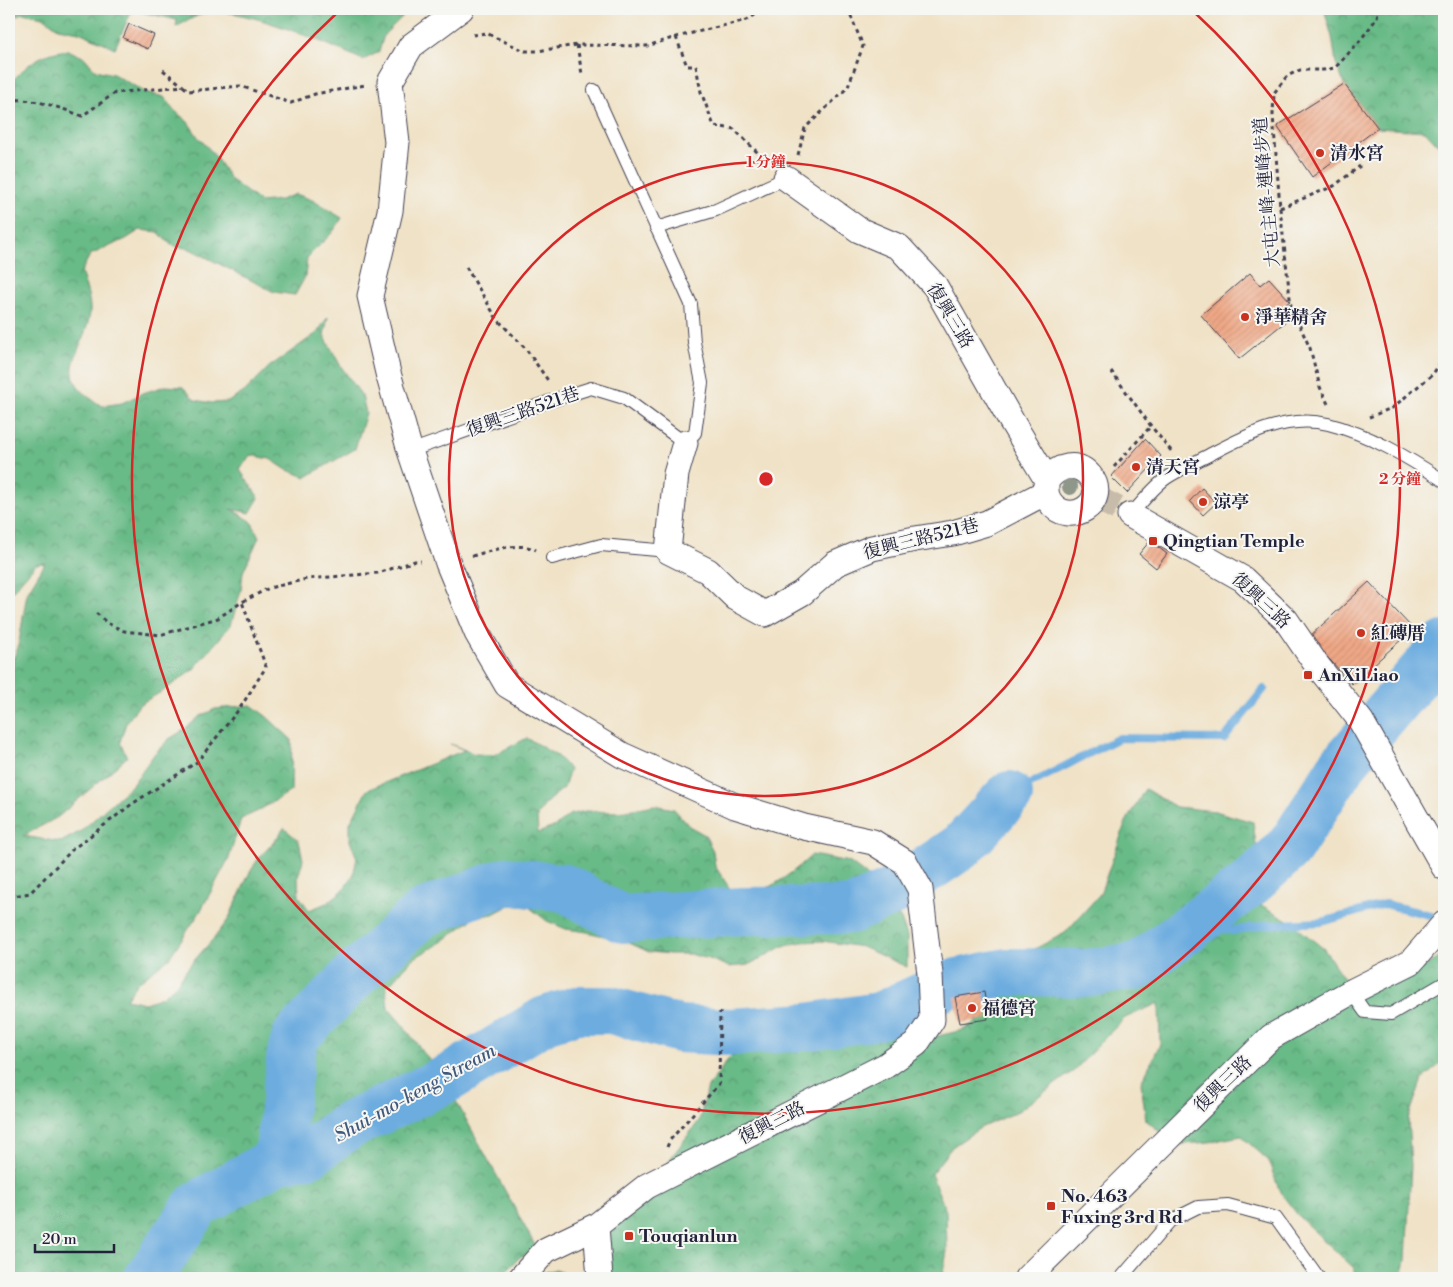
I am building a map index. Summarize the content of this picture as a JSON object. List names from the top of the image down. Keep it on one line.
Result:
{"streets":{"street":["復興三路","復興三路521巷"],"path":["大屯主峰-連峰步道"]},"crossings":[["復興三路","復興三路521巷"]],"water":["Shui-mo-keng Stream"],"places":{"other":["清水宮","淨華精舍","清天宮","涼亭","紅磚厝","福德宮"],"transit":["Qingtian Temple","AnXiLiao","No. 463 Fuxing 3rd Rd","Touqianlun"]},"scale_bar":"20 m","rings":["1 分鐘","2 分鐘"]}
